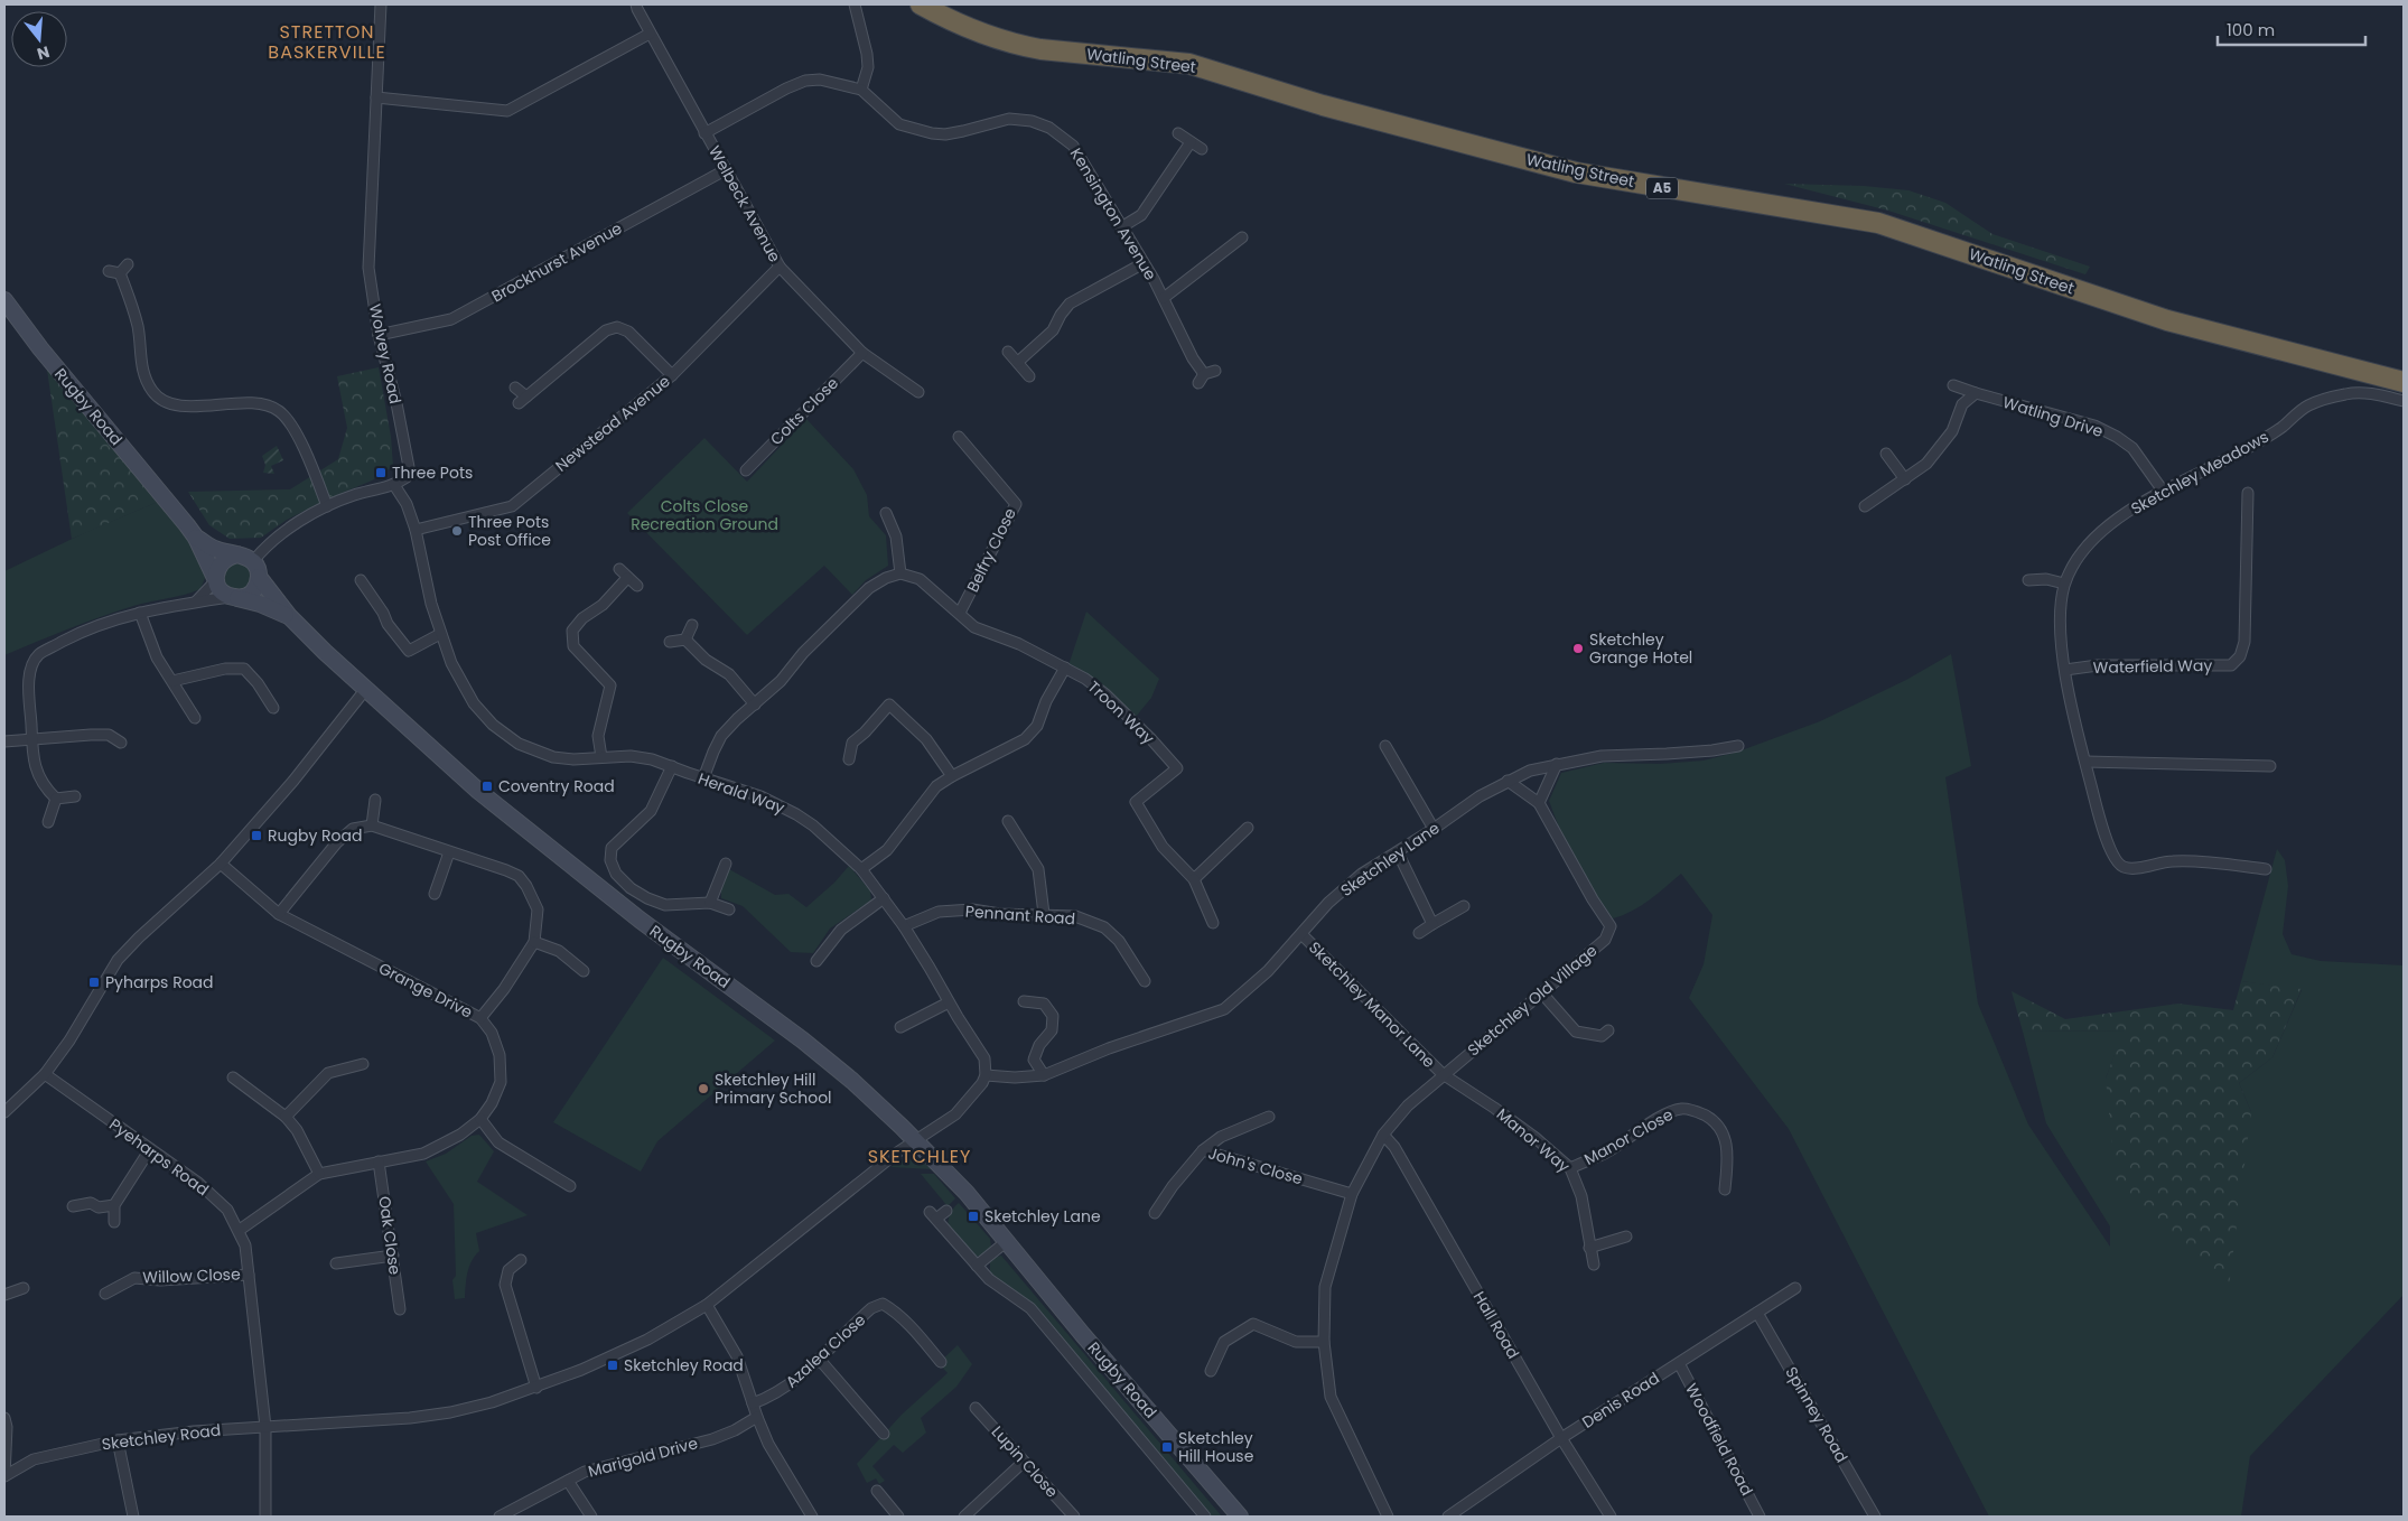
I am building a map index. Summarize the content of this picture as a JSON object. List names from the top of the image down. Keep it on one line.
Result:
{"streets":{"highway":["Watling Street","A5"],"main road":["Rugby Road"],"street":["Welbeck Avenue","Kensington Avenue","Brockhurst Avenue","Wolvey Road","Colts Close","Watling Drive","Newstead Avenue","Sketchley Meadows","Belfry Close","Waterfield Way","Troon Way","Herald Way","Sketchley Lane","Pennant Road","Grange Drive","Sketchley Old Village","Sketchley Manor Lane","Manor Close","Manor Way","Pyeharps Road","John's Close","Oak Close","Willow Close","Hall Road","Azalea Close","Denis Road","Spinney Road","Sketchley Road","Woodfield Road","Marigold Drive","Lupin Close"]},"crossings":[["Welbeck Avenue","Kensington Avenue"],["Welbeck Avenue","Brockhurst Avenue"],["Welbeck Avenue","Colts Close"],["Welbeck Avenue","Newstead Avenue"],["Brockhurst Avenue","Wolvey Road"],["Rugby Road","Sketchley Road"],["Watling Drive","Sketchley Meadows"],["Sketchley Meadows","Waterfield Way"],["Belfry Close","Troon Way"],["Herald Way","Sketchley Lane"],["Herald Way","Pennant Road"],["Sketchley Lane","Sketchley Old Village"],["Sketchley Lane","Sketchley Manor Lane"],["Grange Drive","Pyeharps Road"],["Grange Drive","Oak Close"],["Sketchley Old Village","Sketchley Manor Lane"],["Sketchley Old Village","Manor Way"],["Sketchley Old Village","John's Close"],["Sketchley Old Village","Hall Road"],["Sketchley Manor Lane","Manor Way"],["Manor Close","Manor Way"],["Pyeharps Road","Willow Close"],["Pyeharps Road","Sketchley Road"],["Hall Road","Denis Road"],["Denis Road","Spinney Road"],["Denis Road","Woodfield Road"]],"districts":["STRETTON BASKERVILLE","SKETCHLEY"],"parks":["Colts Close Recreation Ground"],"places":{"transit":["Three Pots","Coventry Road","Rugby Road","Pyharps Road","Sketchley Lane","Sketchley Road","Sketchley Hill House"],"other":["Three Pots Post Office","Sketchley Grange Hotel","Sketchley Hill Primary School"]},"scale_bar":"100 m","north":"bottom"}
